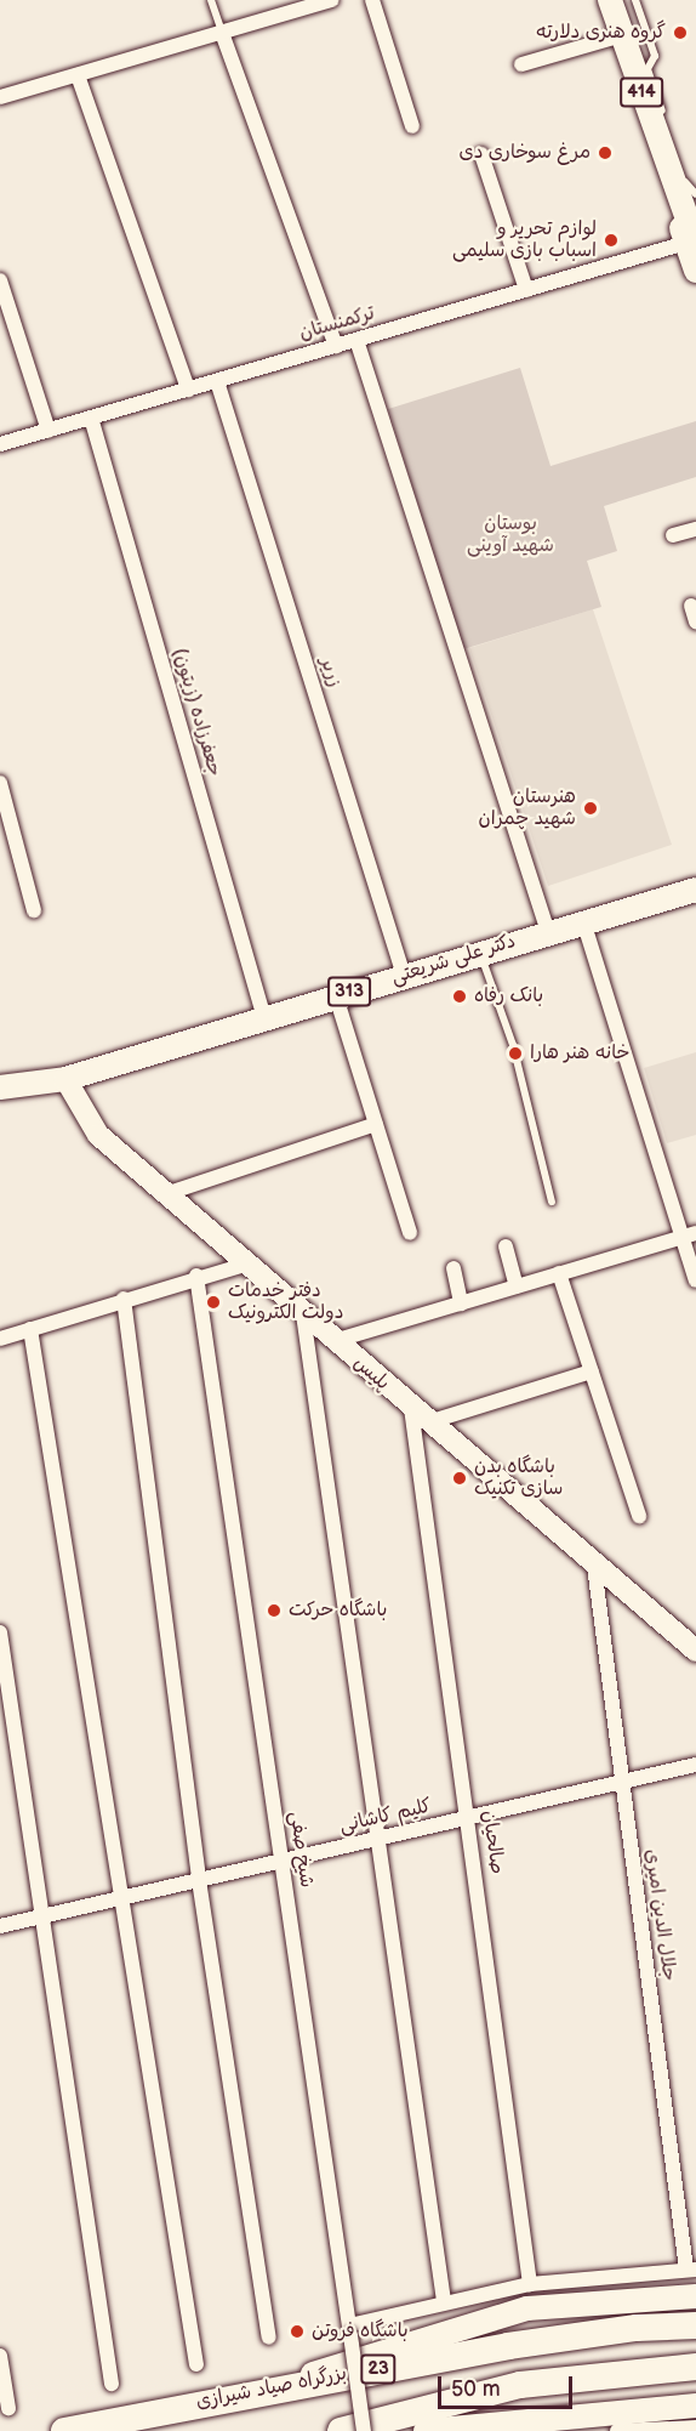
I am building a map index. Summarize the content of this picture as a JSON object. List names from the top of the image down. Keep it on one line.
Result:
{"streets":{"highway":["23","بزرگراه صیاد شیرازی"],"main road":["414","دکتر علی شریعتی","313","پلیس"],"street":["ترکمنستان","زریر","جعفرزاده (زیتون)","کلیم کاشانی","صالحیان","شیخ صفی","جلال الدین امیری"]},"crossings":[["414","ترکمنستان"],["ترکمنستان","زریر"],["ترکمنستان","جعفرزاده (زیتون)"],["زریر","دکتر علی شریعتی"],["جعفرزاده (زیتون)","دکتر علی شریعتی"],["دکتر علی شریعتی","پلیس"],["پلیس","صالحیان"],["پلیس","جلال الدین امیری"],["کلیم کاشانی","صالحیان"],["کلیم کاشانی","شیخ صفی"],["کلیم کاشانی","جلال الدین امیری"]],"parks":["بوستان شهید آوینی"],"places":["گروه هنری دلارته","مرغ سوخاری دی","لوازم تحریر و اسباب بازی سلیمی","هنرستان شهید چمران","بانک رفاه","خانه هنر هارا","دفتر خدمات دولت الکترونیک","باشگاه بدن سازی تکنیک","باشگاه حرکت","باشگاه فروتن"],"scale_bar":"50 m"}
